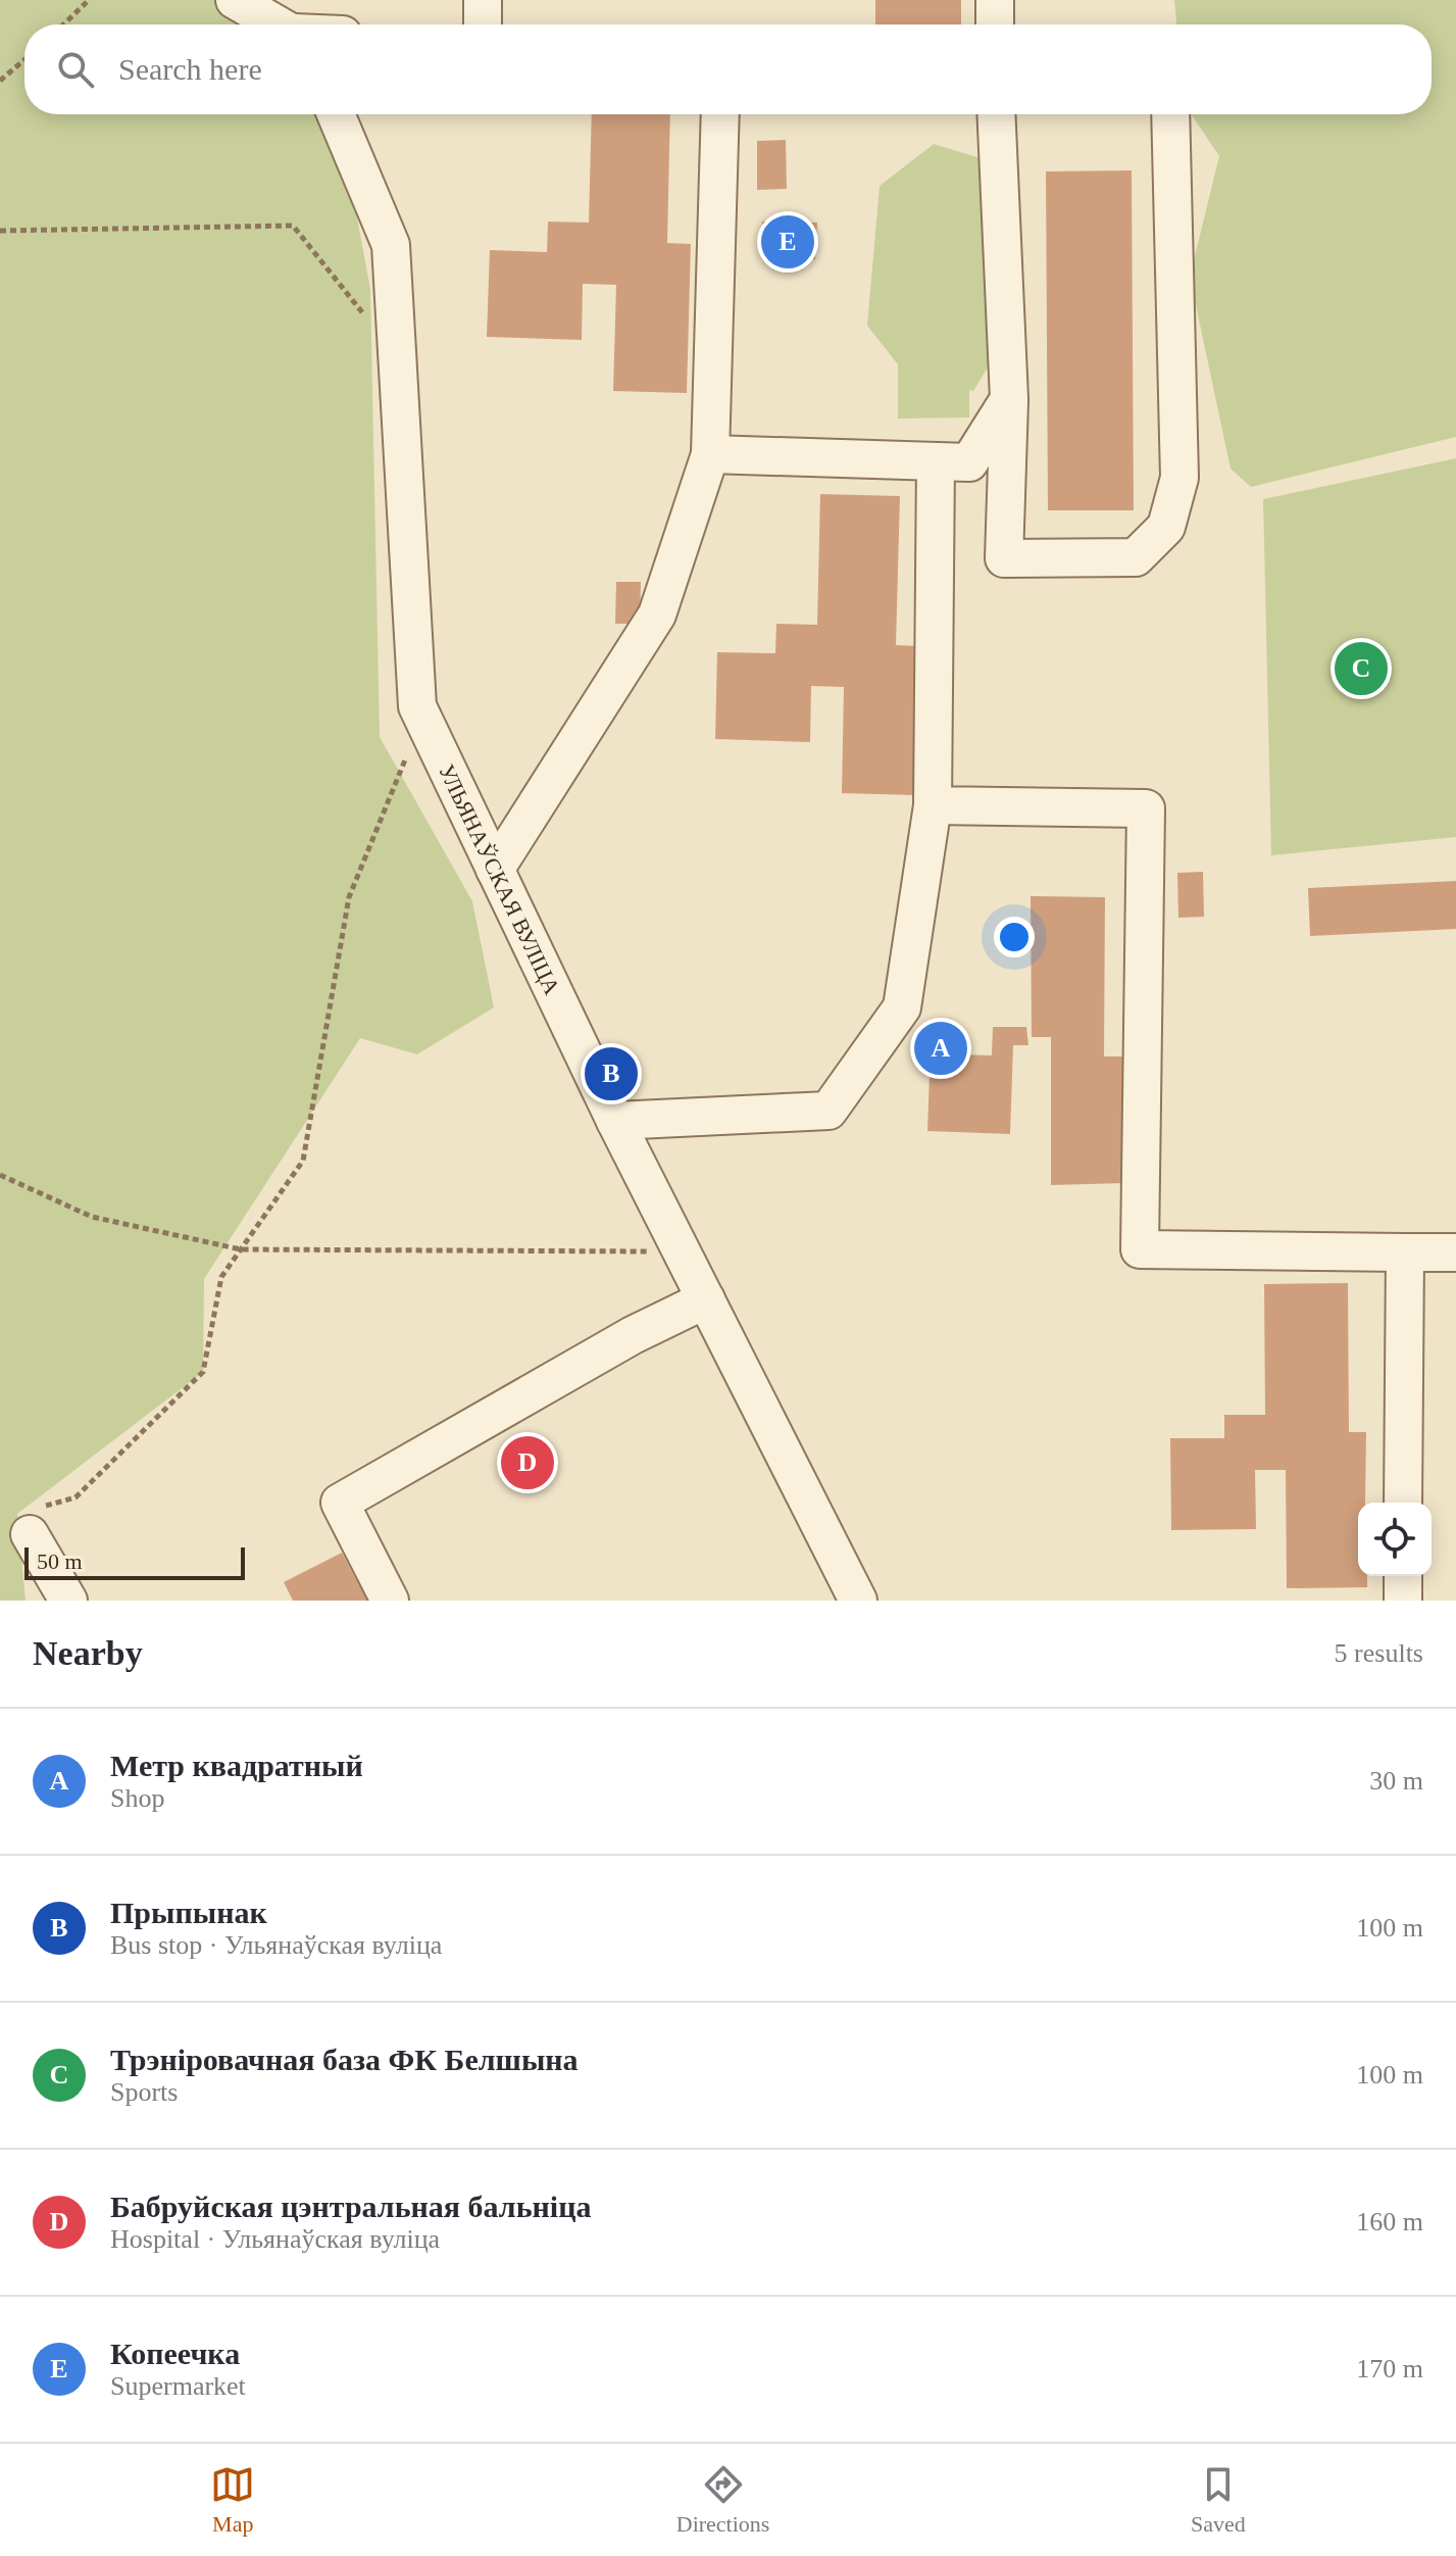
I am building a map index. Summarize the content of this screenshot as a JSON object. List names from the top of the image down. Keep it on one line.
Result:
{"streets":{"street":["УЛЬЯНАЎСКАЯ ВУЛІЦА"]},"scale_bar":"50 m","page":{"search":"Search here","pins":["E","C","A","B","D"],"scale":"50 m","heading":["Nearby","5 results"],"list":[{"mark":"A","name":"Метр квадратный","note":"Shop","value":"30 m"},{"mark":"B","name":"Прыпынак","note":"Bus stop · Ульянаўская вуліца","value":"100 m"},{"mark":"C","name":"Трэніровачная база ФК Белшына","note":"Sports","value":"100 m"},{"mark":"D","name":"Бабруйская цэнтральная бальніца","note":"Hospital · Ульянаўская вуліца","value":"160 m"},{"mark":"E","name":"Копеечка","note":"Supermarket","value":"170 m"}],"nav":["Map","Directions","Saved"]}}
